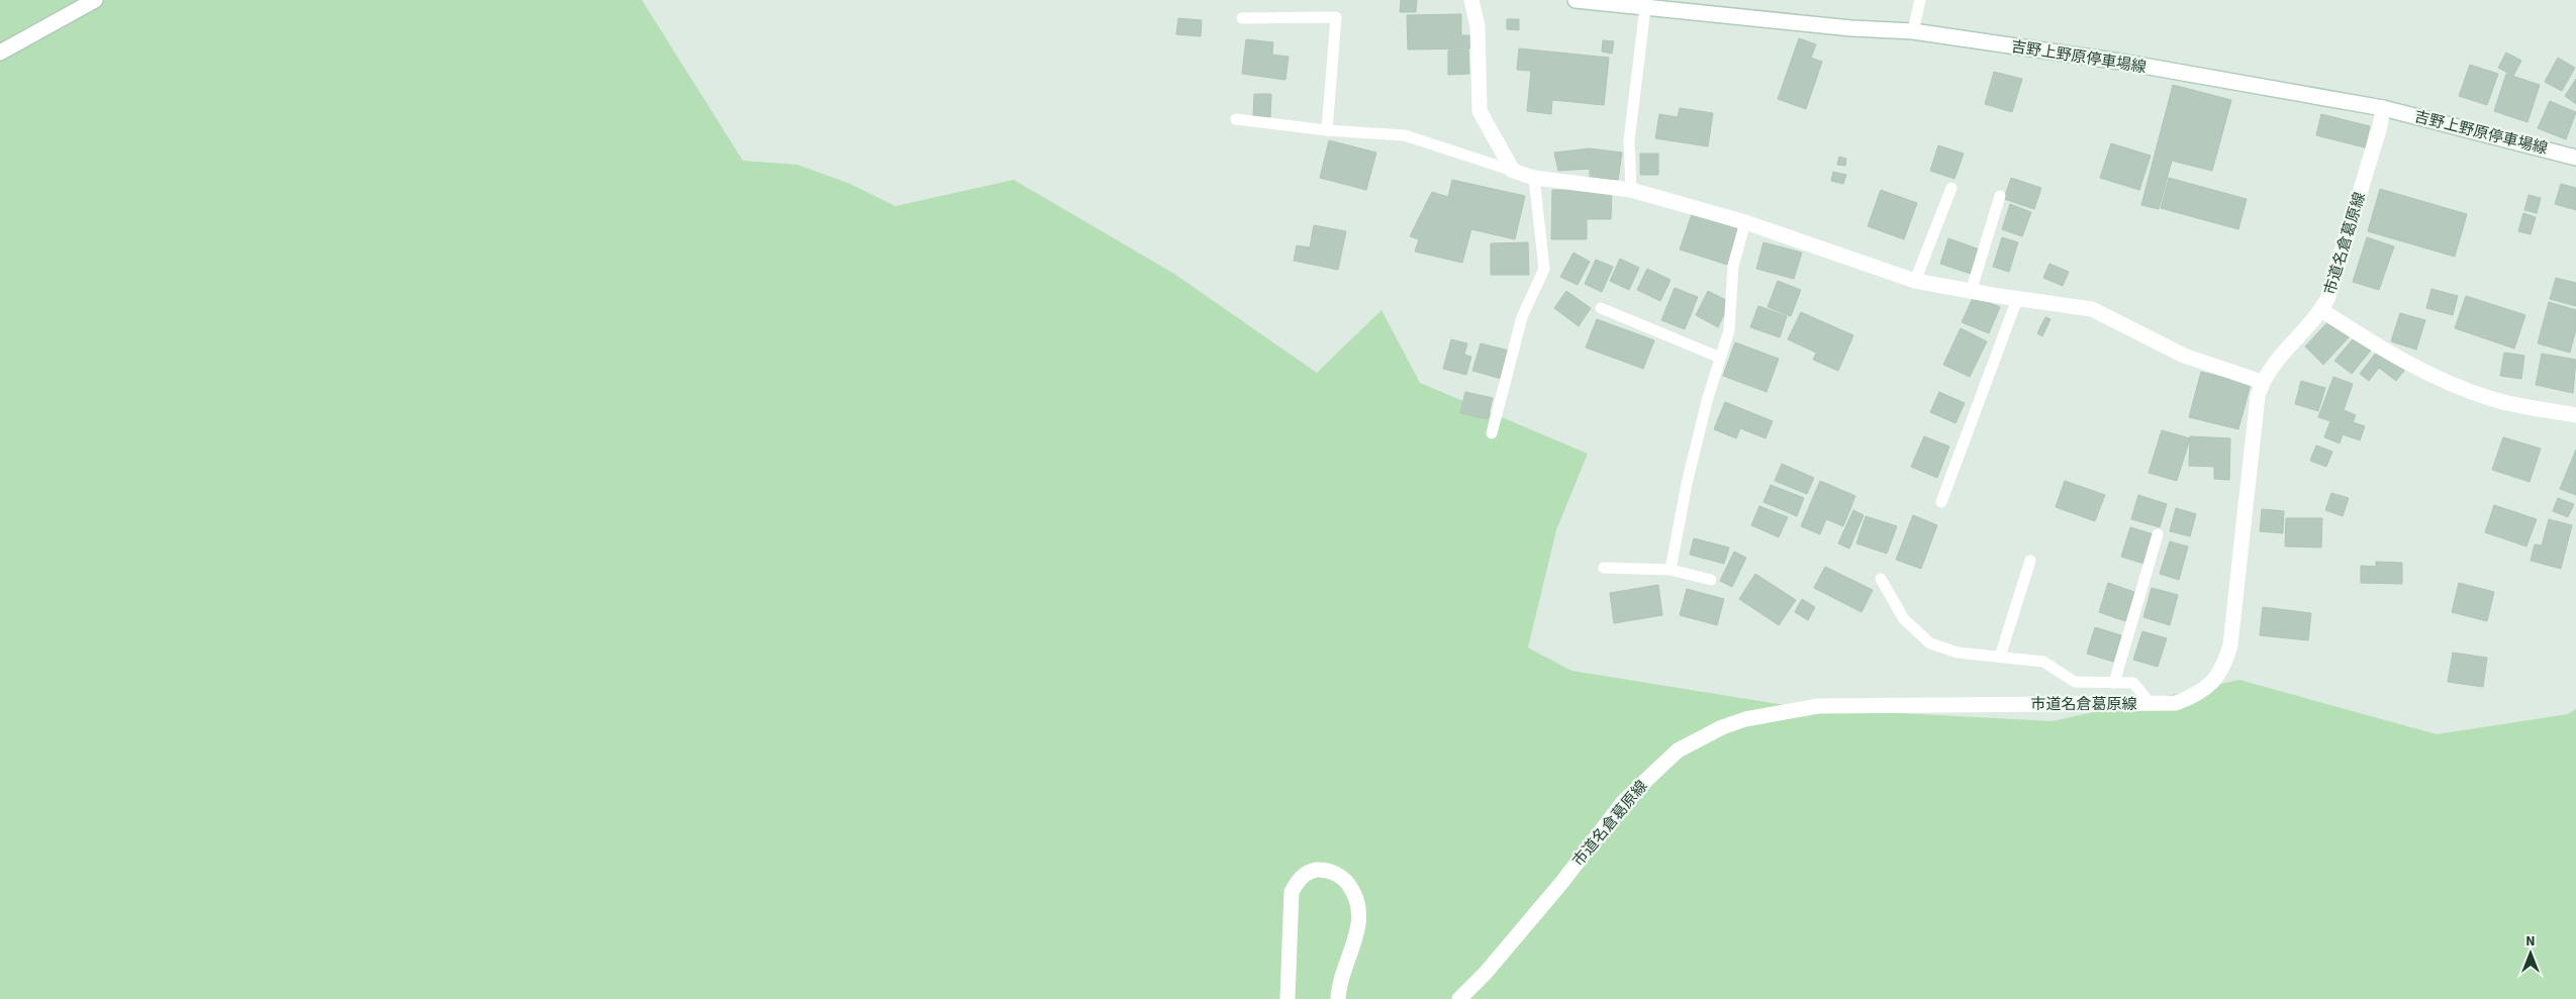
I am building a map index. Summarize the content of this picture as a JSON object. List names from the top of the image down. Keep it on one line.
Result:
{"streets":{"street":["吉野上野原停車場線","市道名倉葛原線"]},"crossings":[["吉野上野原停車場線","市道名倉葛原線"]],"north":"top"}
